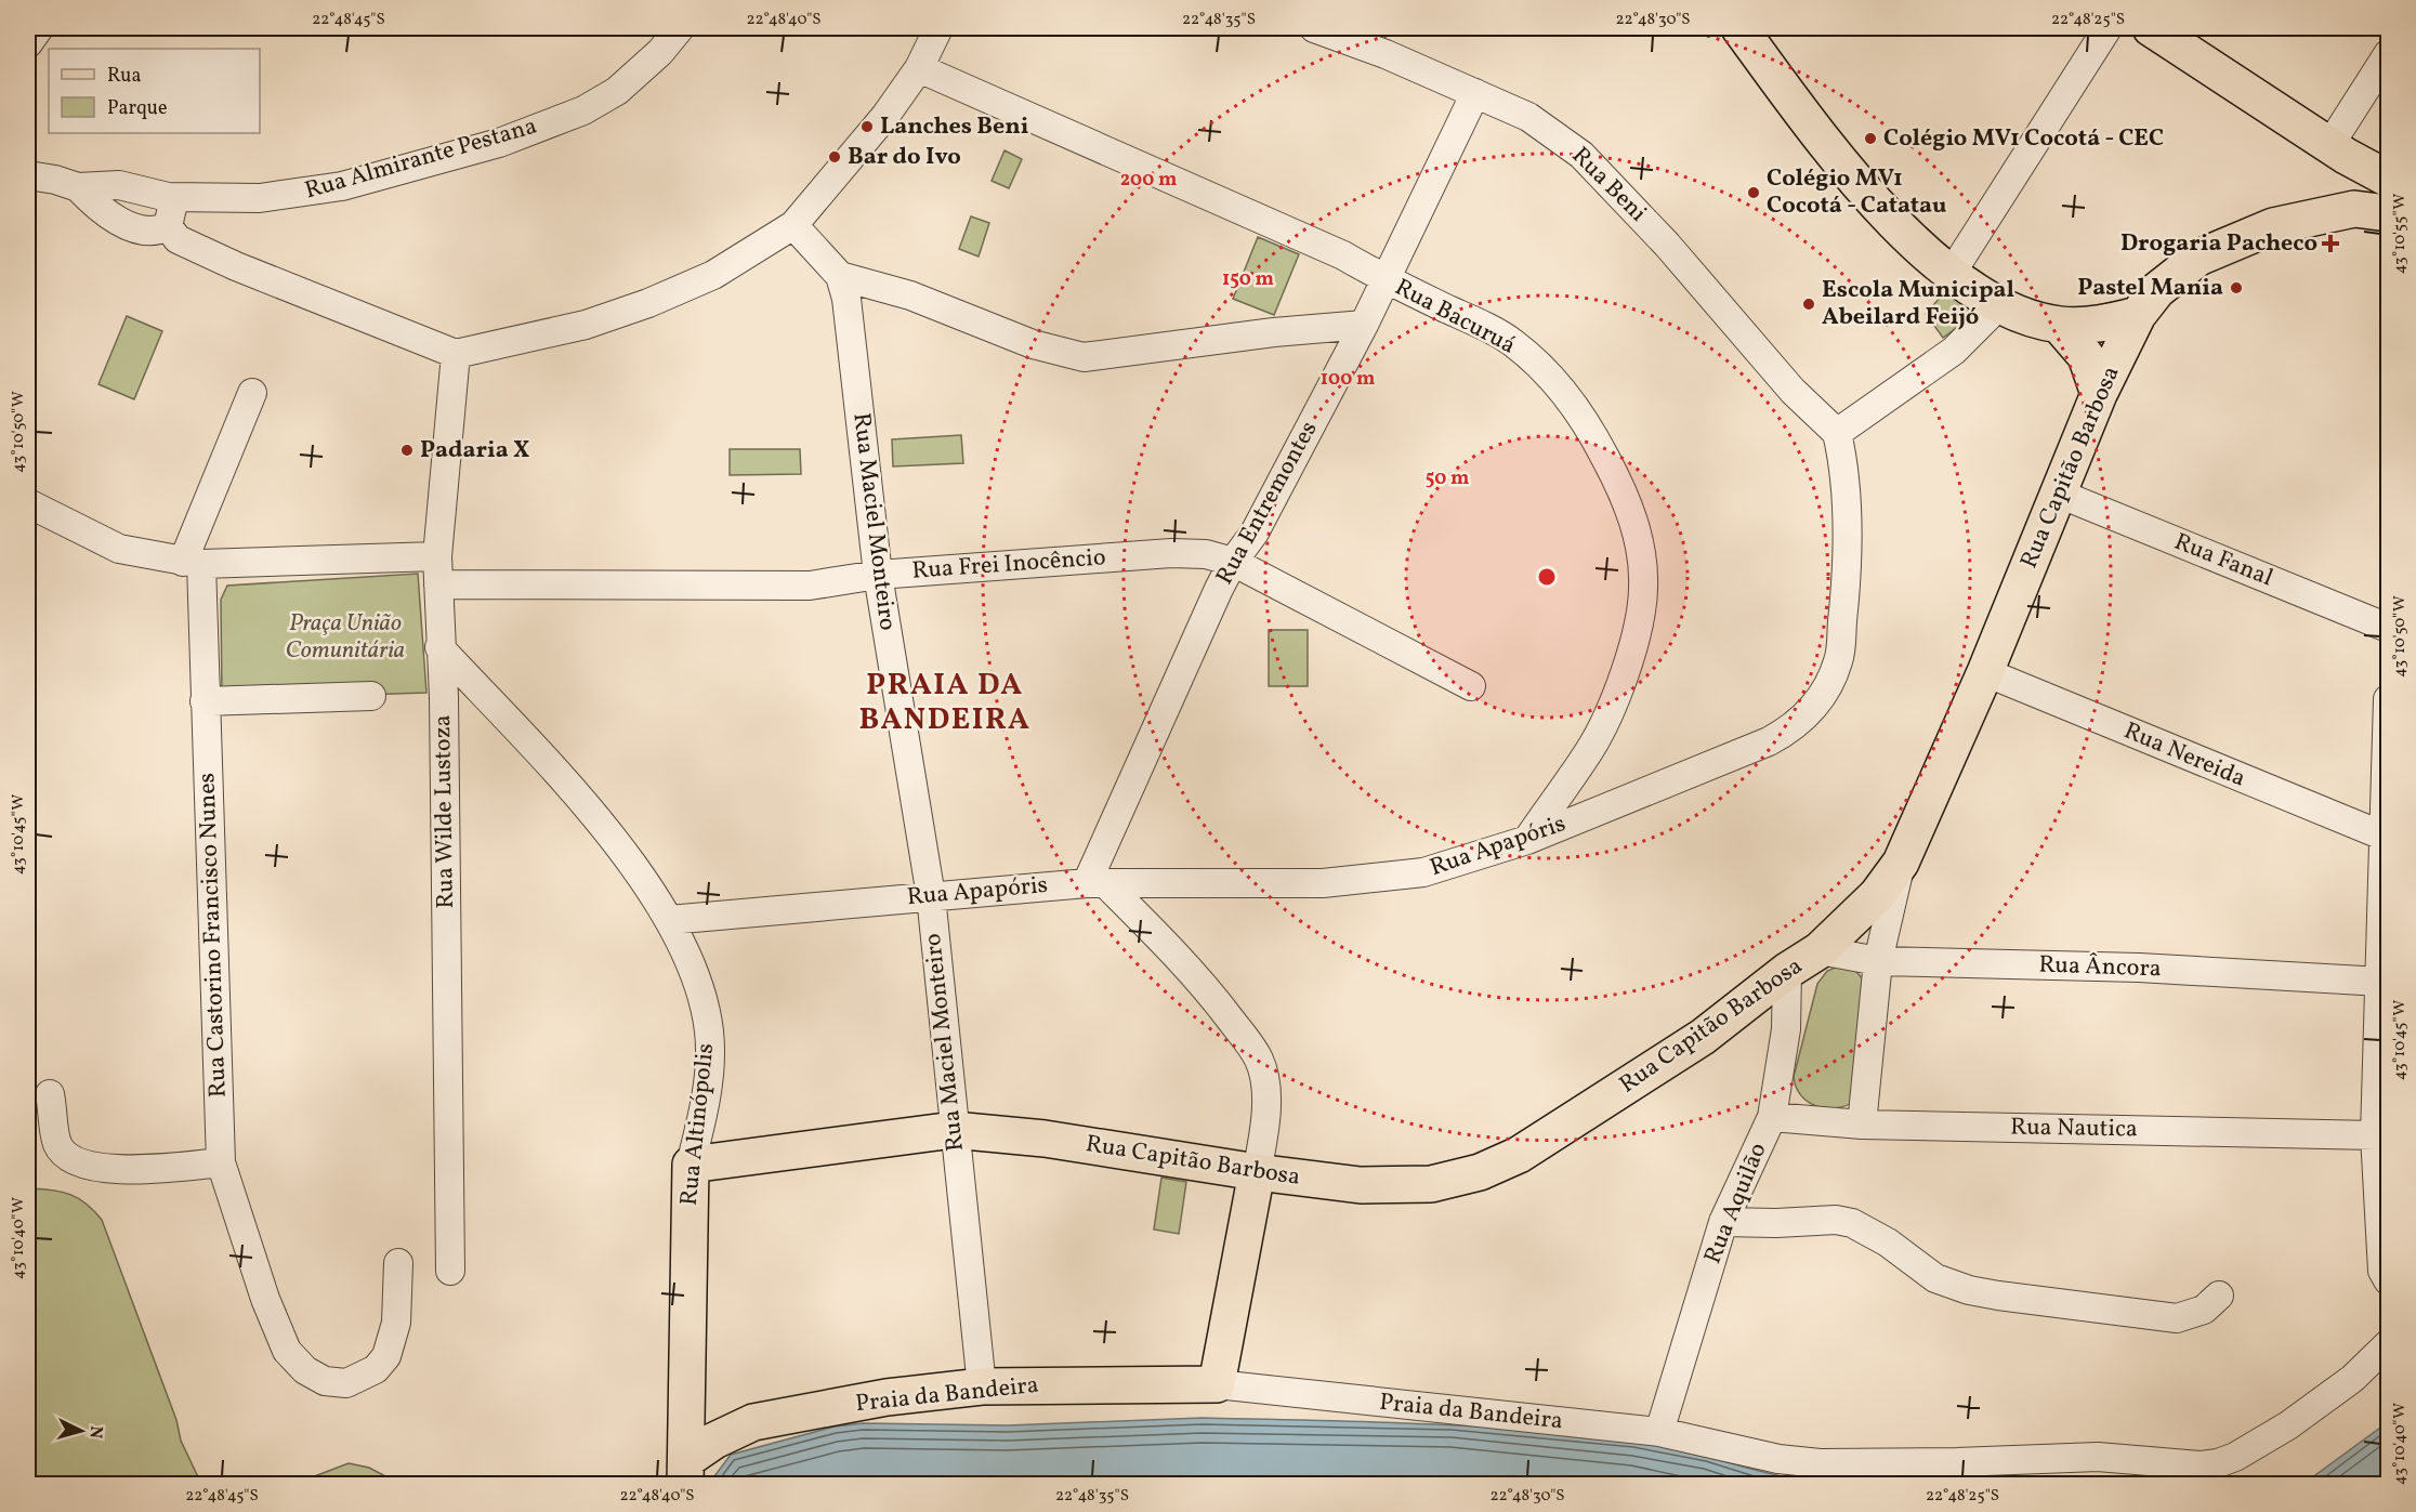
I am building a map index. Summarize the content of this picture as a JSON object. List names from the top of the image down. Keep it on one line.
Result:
{"streets":{"main road":["Rua Capitão Barbosa","Rua Altinópolis","Praia da Bandeira"],"street":["Rua Almirante Pestana","Rua Beni","Rua Bacuruá","Rua Entremontes","Rua Maciel Monteiro","Rua Fanal","Rua Frei Inocêncio","Rua Nereida","Rua Wilde Lustoza","Rua Apapóris","Rua Castorino Francisco Nunes","Rua Âncora","Rua Nautica","Rua Aquilão"]},"crossings":[["Rua Beni","Rua Entremontes"],["Rua Beni","Rua Apapóris"],["Rua Bacuruá","Rua Entremontes"],["Rua Bacuruá","Rua Apapóris"],["Rua Capitão Barbosa","Rua Maciel Monteiro"],["Rua Capitão Barbosa","Rua Fanal"],["Rua Capitão Barbosa","Rua Nereida"],["Rua Capitão Barbosa","Rua Âncora"],["Rua Capitão Barbosa","Rua Altinópolis"],["Rua Capitão Barbosa","Rua Aquilão"],["Rua Entremontes","Rua Frei Inocêncio"],["Rua Entremontes","Rua Apapóris"],["Rua Maciel Monteiro","Rua Frei Inocêncio"],["Rua Maciel Monteiro","Rua Apapóris"],["Rua Maciel Monteiro","Praia da Bandeira"],["Rua Frei Inocêncio","Rua Wilde Lustoza"],["Rua Wilde Lustoza","Rua Altinópolis"],["Rua Apapóris","Rua Altinópolis"],["Rua Altinópolis","Praia da Bandeira"],["Rua Nautica","Rua Aquilão"],["Rua Aquilão","Praia da Bandeira"]],"districts":["PRAIA DA BANDEIRA"],"parks":["Praça União Comunitária"],"places":{"other":["Lanches Beni","Colégio MV1 Cocotá - CEC","Bar do Ivo","Colégio MV1 Cocotá - Catatau","Pastel Mania","Escola Municipal Abeilard Feijó","Padaria X"],"health":["Drogaria Pacheco"]},"legend":["Rua","Parque"],"north":"right","coordinates":["22°48'45\"S","22°48'40\"S","22°48'35\"S","22°48'30\"S","22°48'25\"S","43°10'55\"W","43°10'50\"W","43°10'45\"W","43°10'40\"W"],"rings":["200 m","150 m","100 m","50 m"]}
